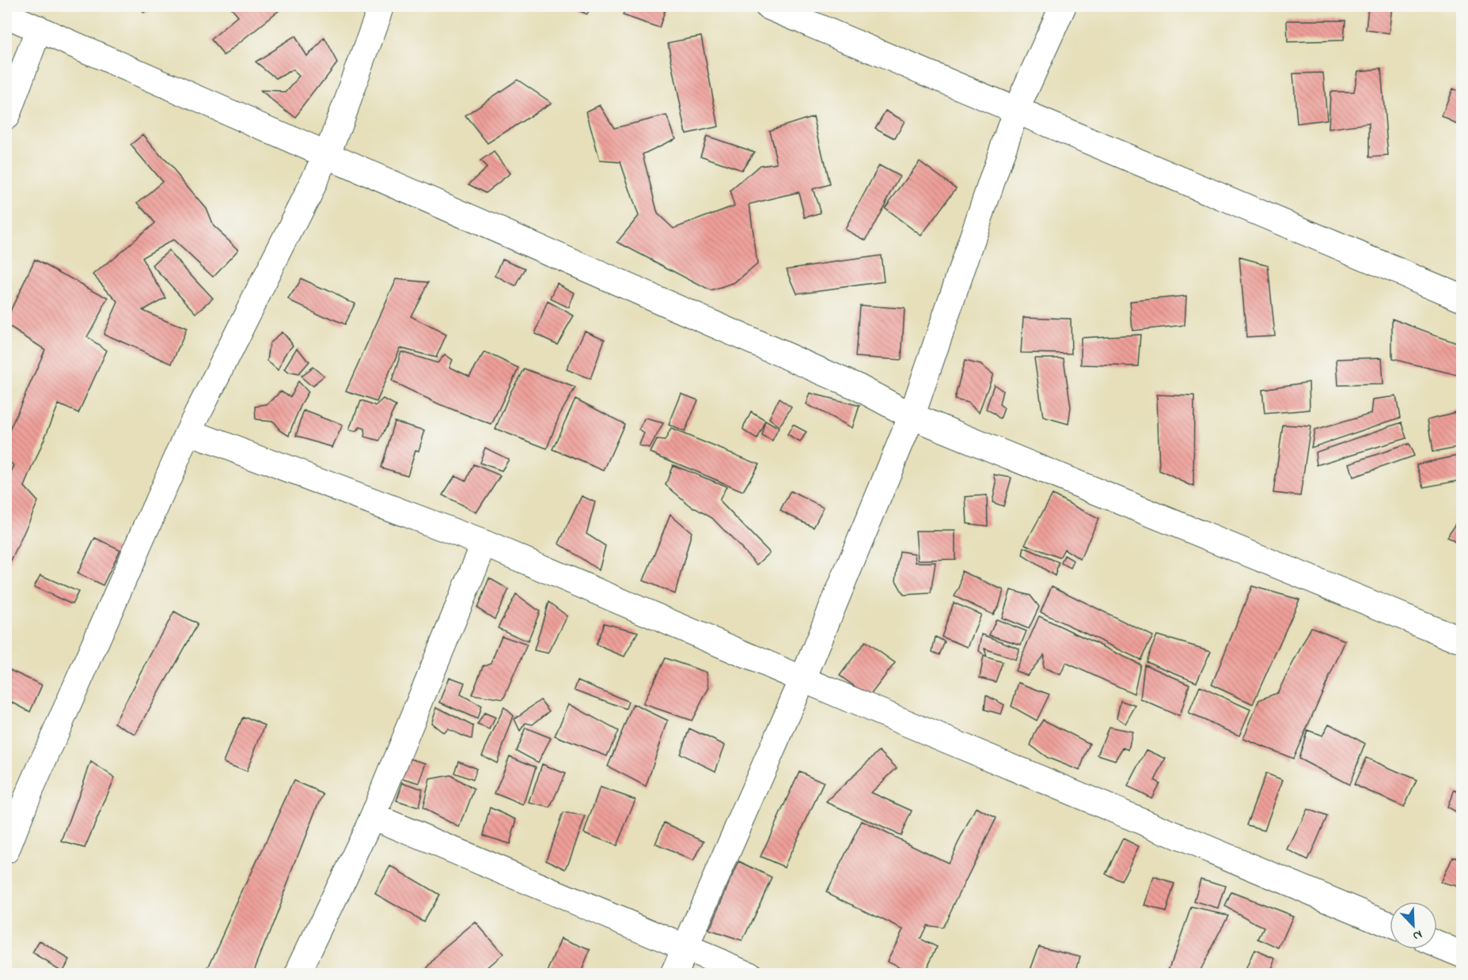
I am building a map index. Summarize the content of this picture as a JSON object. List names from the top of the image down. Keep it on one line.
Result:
{"north":"bottom right"}
